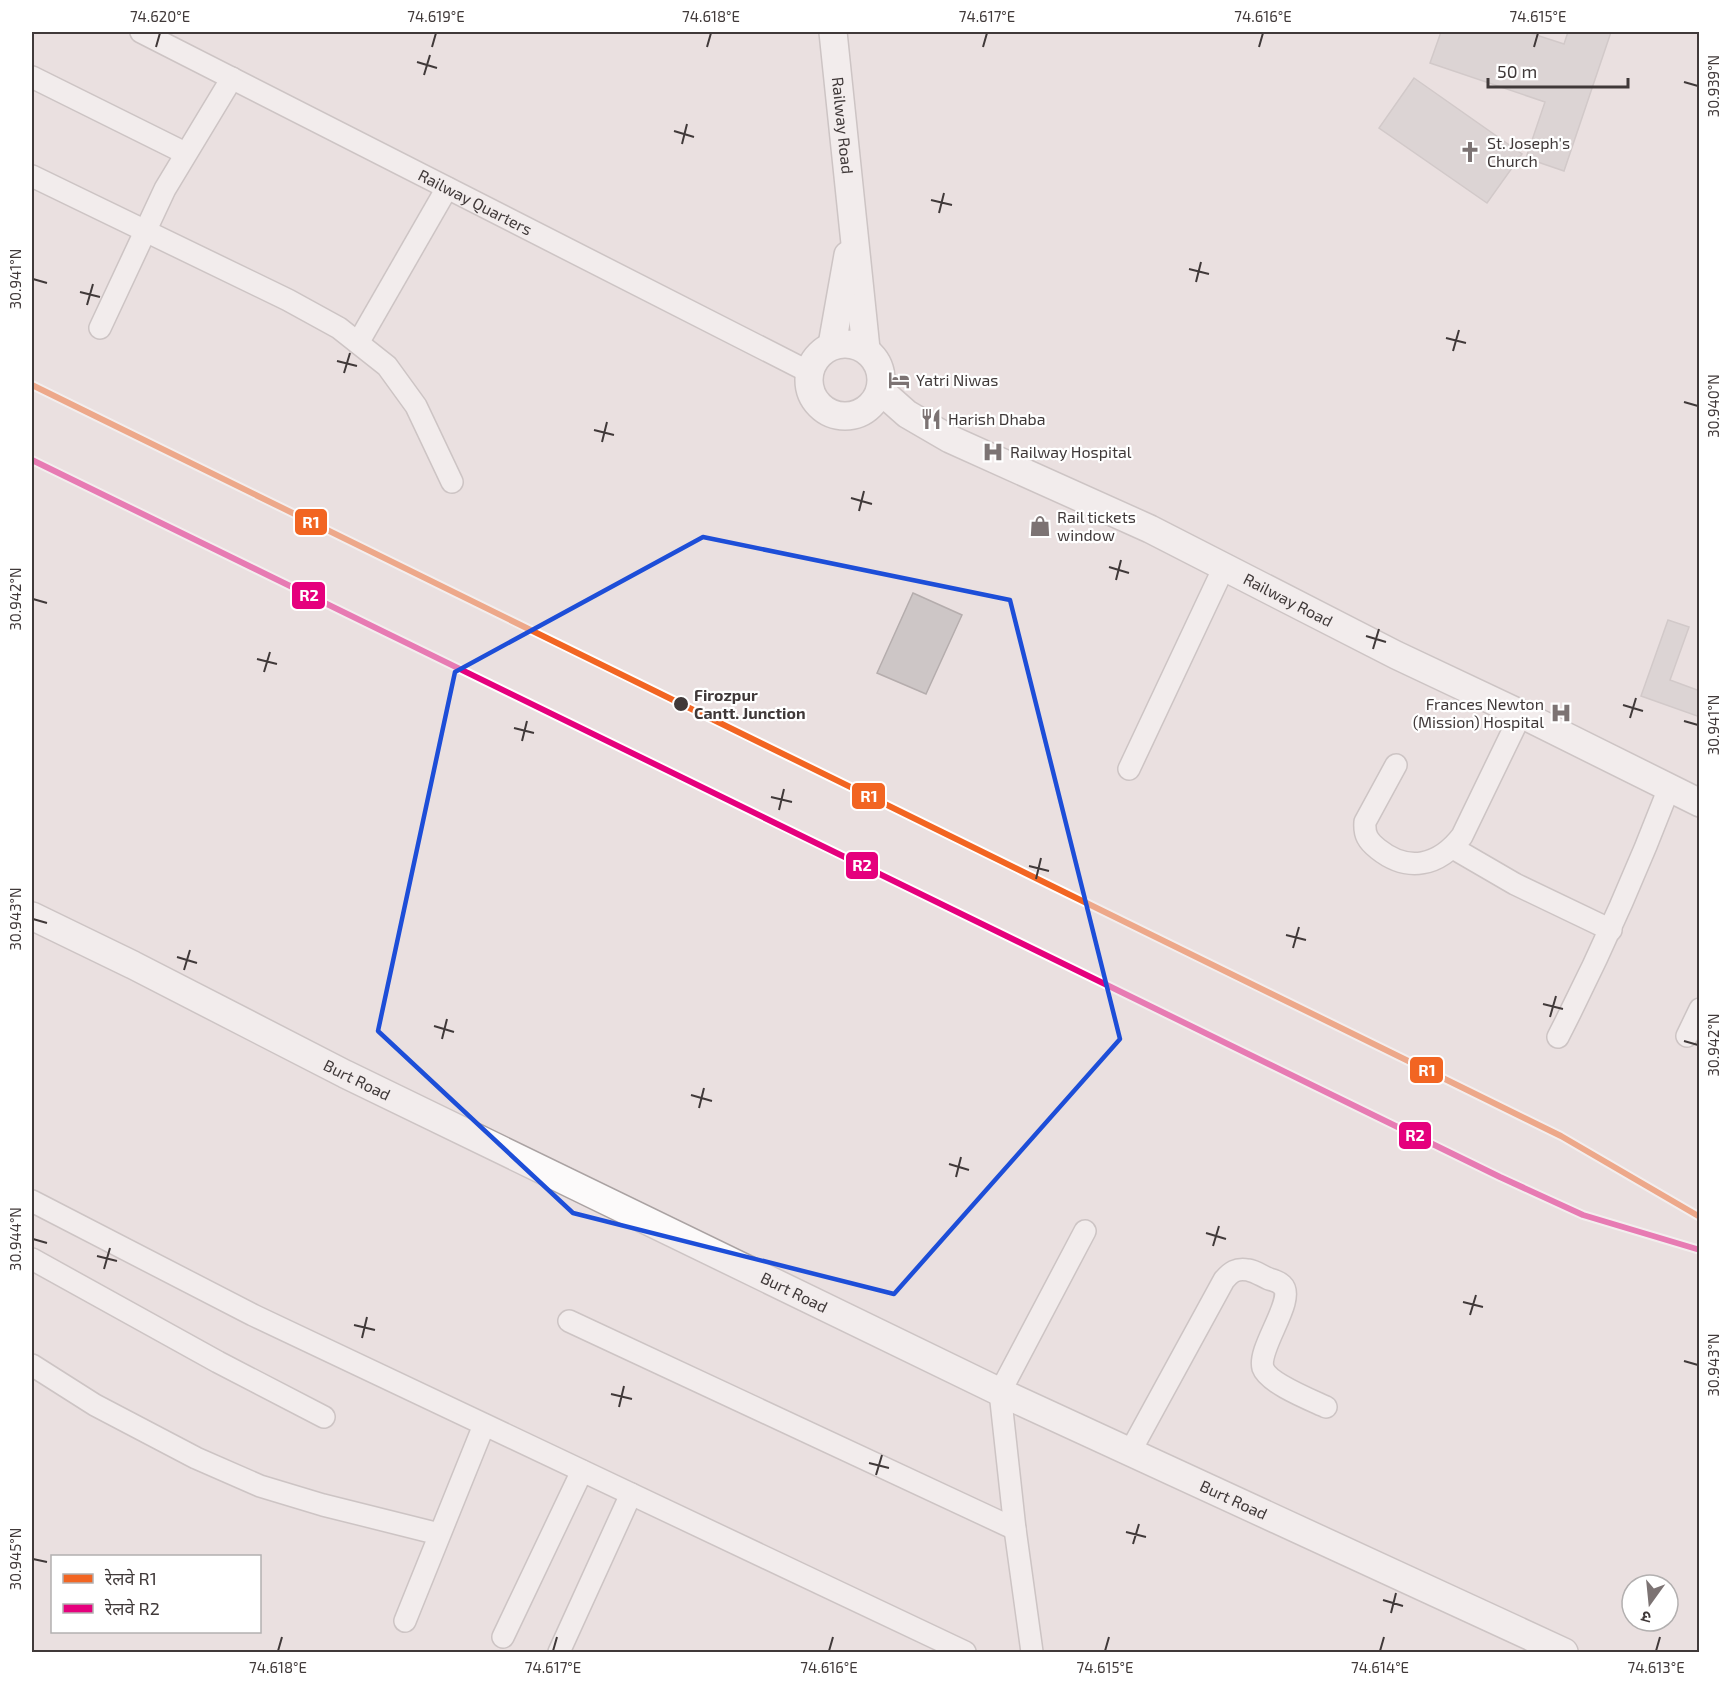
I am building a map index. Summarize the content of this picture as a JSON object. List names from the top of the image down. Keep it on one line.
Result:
{"streets":{"street":["Railway Road","Railway Quarters","Burt Road"]},"crossings":[["Railway Road","Railway Quarters"]],"places":{"church":["St. Joseph's Church"],"hotel":["Yatri Niwas"],"restaurant":["Harish Dhaba"],"hospital":["Railway Hospital","Frances Newton (Mission) Hospital"],"shop":["Rail tickets window"],"other":["Firozpur Cantt. Junction"]},"lines":["rail line R1","rail line R2"],"legend":["रेलवे R1","रेलवे R2"],"scale_bar":"50 m","north":"bottom","coordinates":["74.620°E","74.619°E","74.618°E","74.617°E","74.616°E","74.615°E","30.939°N","30.941°N","30.940°N","30.942°N","30.943°N","30.944°N","30.945°N","74.614°E","74.613°E"]}
